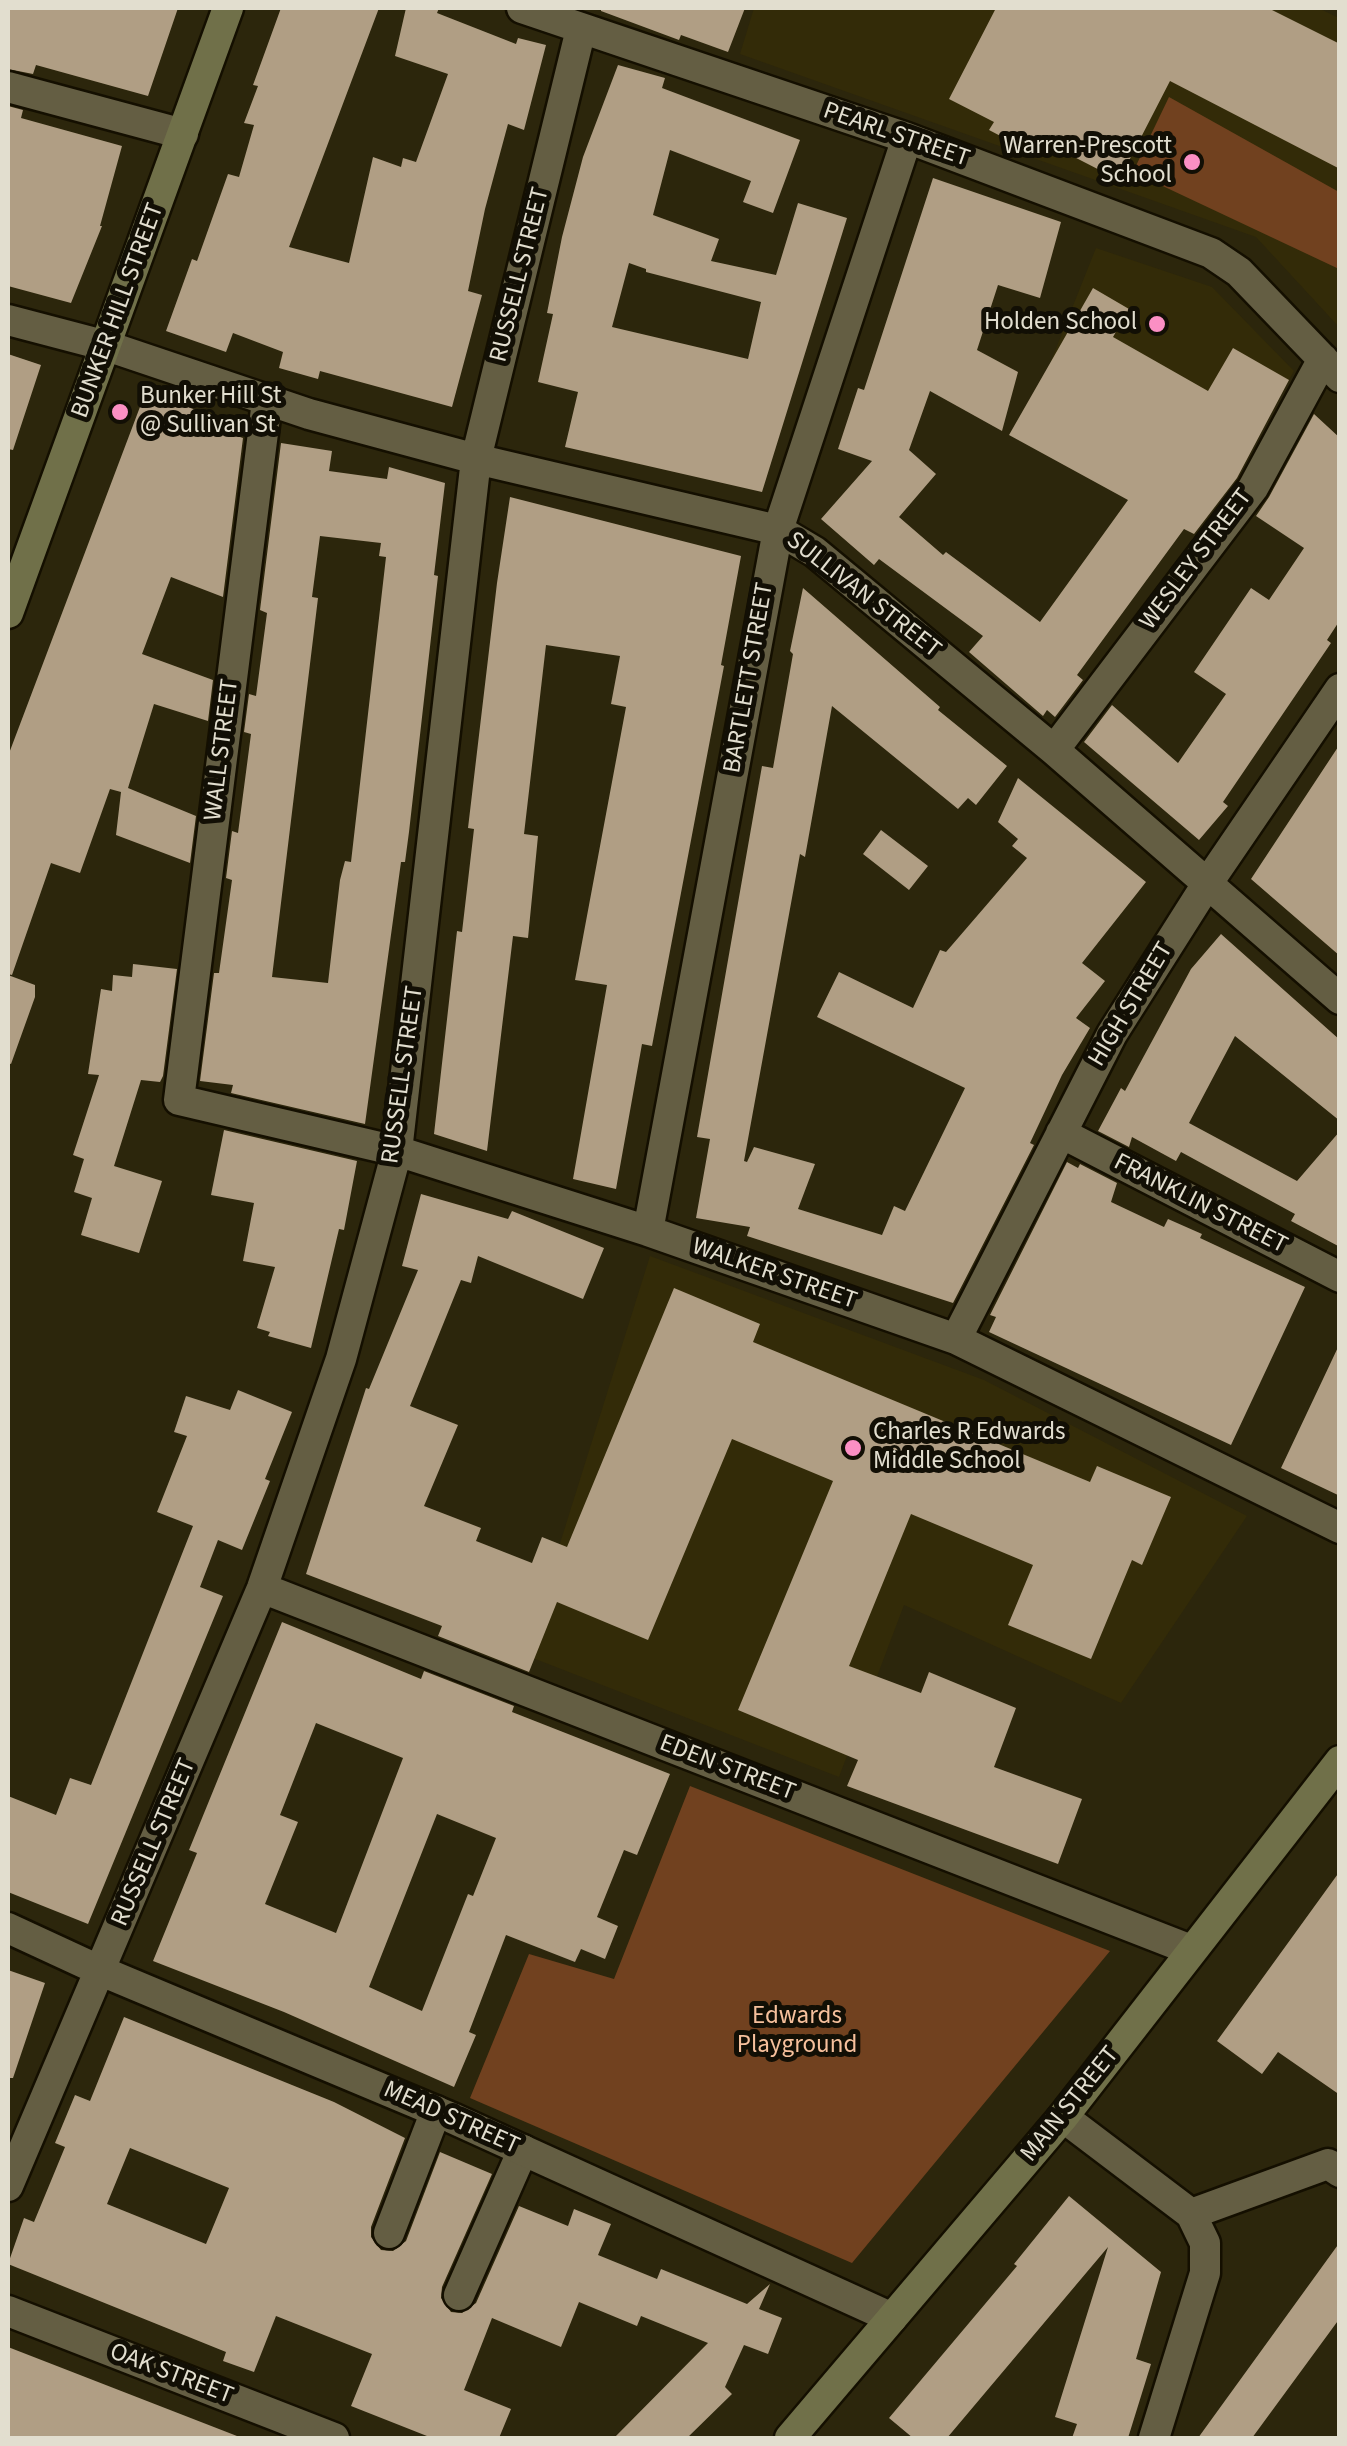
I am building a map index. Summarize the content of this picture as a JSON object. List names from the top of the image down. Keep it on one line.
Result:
{"streets":{"main road":["BUNKER HILL STREET","MAIN STREET"],"street":["PEARL STREET","RUSSELL STREET","WESLEY STREET","SULLIVAN STREET","BARTLETT STREET","WALL STREET","HIGH STREET","FRANKLIN STREET","WALKER STREET","EDEN STREET","MEAD STREET","OAK STREET"]},"crossings":[["PEARL STREET","RUSSELL STREET"],["PEARL STREET","WESLEY STREET"],["PEARL STREET","BARTLETT STREET"],["RUSSELL STREET","SULLIVAN STREET"],["RUSSELL STREET","WALKER STREET"],["RUSSELL STREET","EDEN STREET"],["RUSSELL STREET","MEAD STREET"],["BUNKER HILL STREET","SULLIVAN STREET"],["WESLEY STREET","SULLIVAN STREET"],["SULLIVAN STREET","BARTLETT STREET"],["SULLIVAN STREET","WALL STREET"],["SULLIVAN STREET","HIGH STREET"],["BARTLETT STREET","WALKER STREET"],["WALL STREET","WALKER STREET"],["HIGH STREET","FRANKLIN STREET"],["HIGH STREET","WALKER STREET"],["EDEN STREET","MAIN STREET"],["MAIN STREET","MEAD STREET"]],"parks":["Edwards Playground"],"places":["Warren-Prescott School","Holden School","Bunker Hill St @ Sullivan St","Charles R Edwards Middle School"]}
